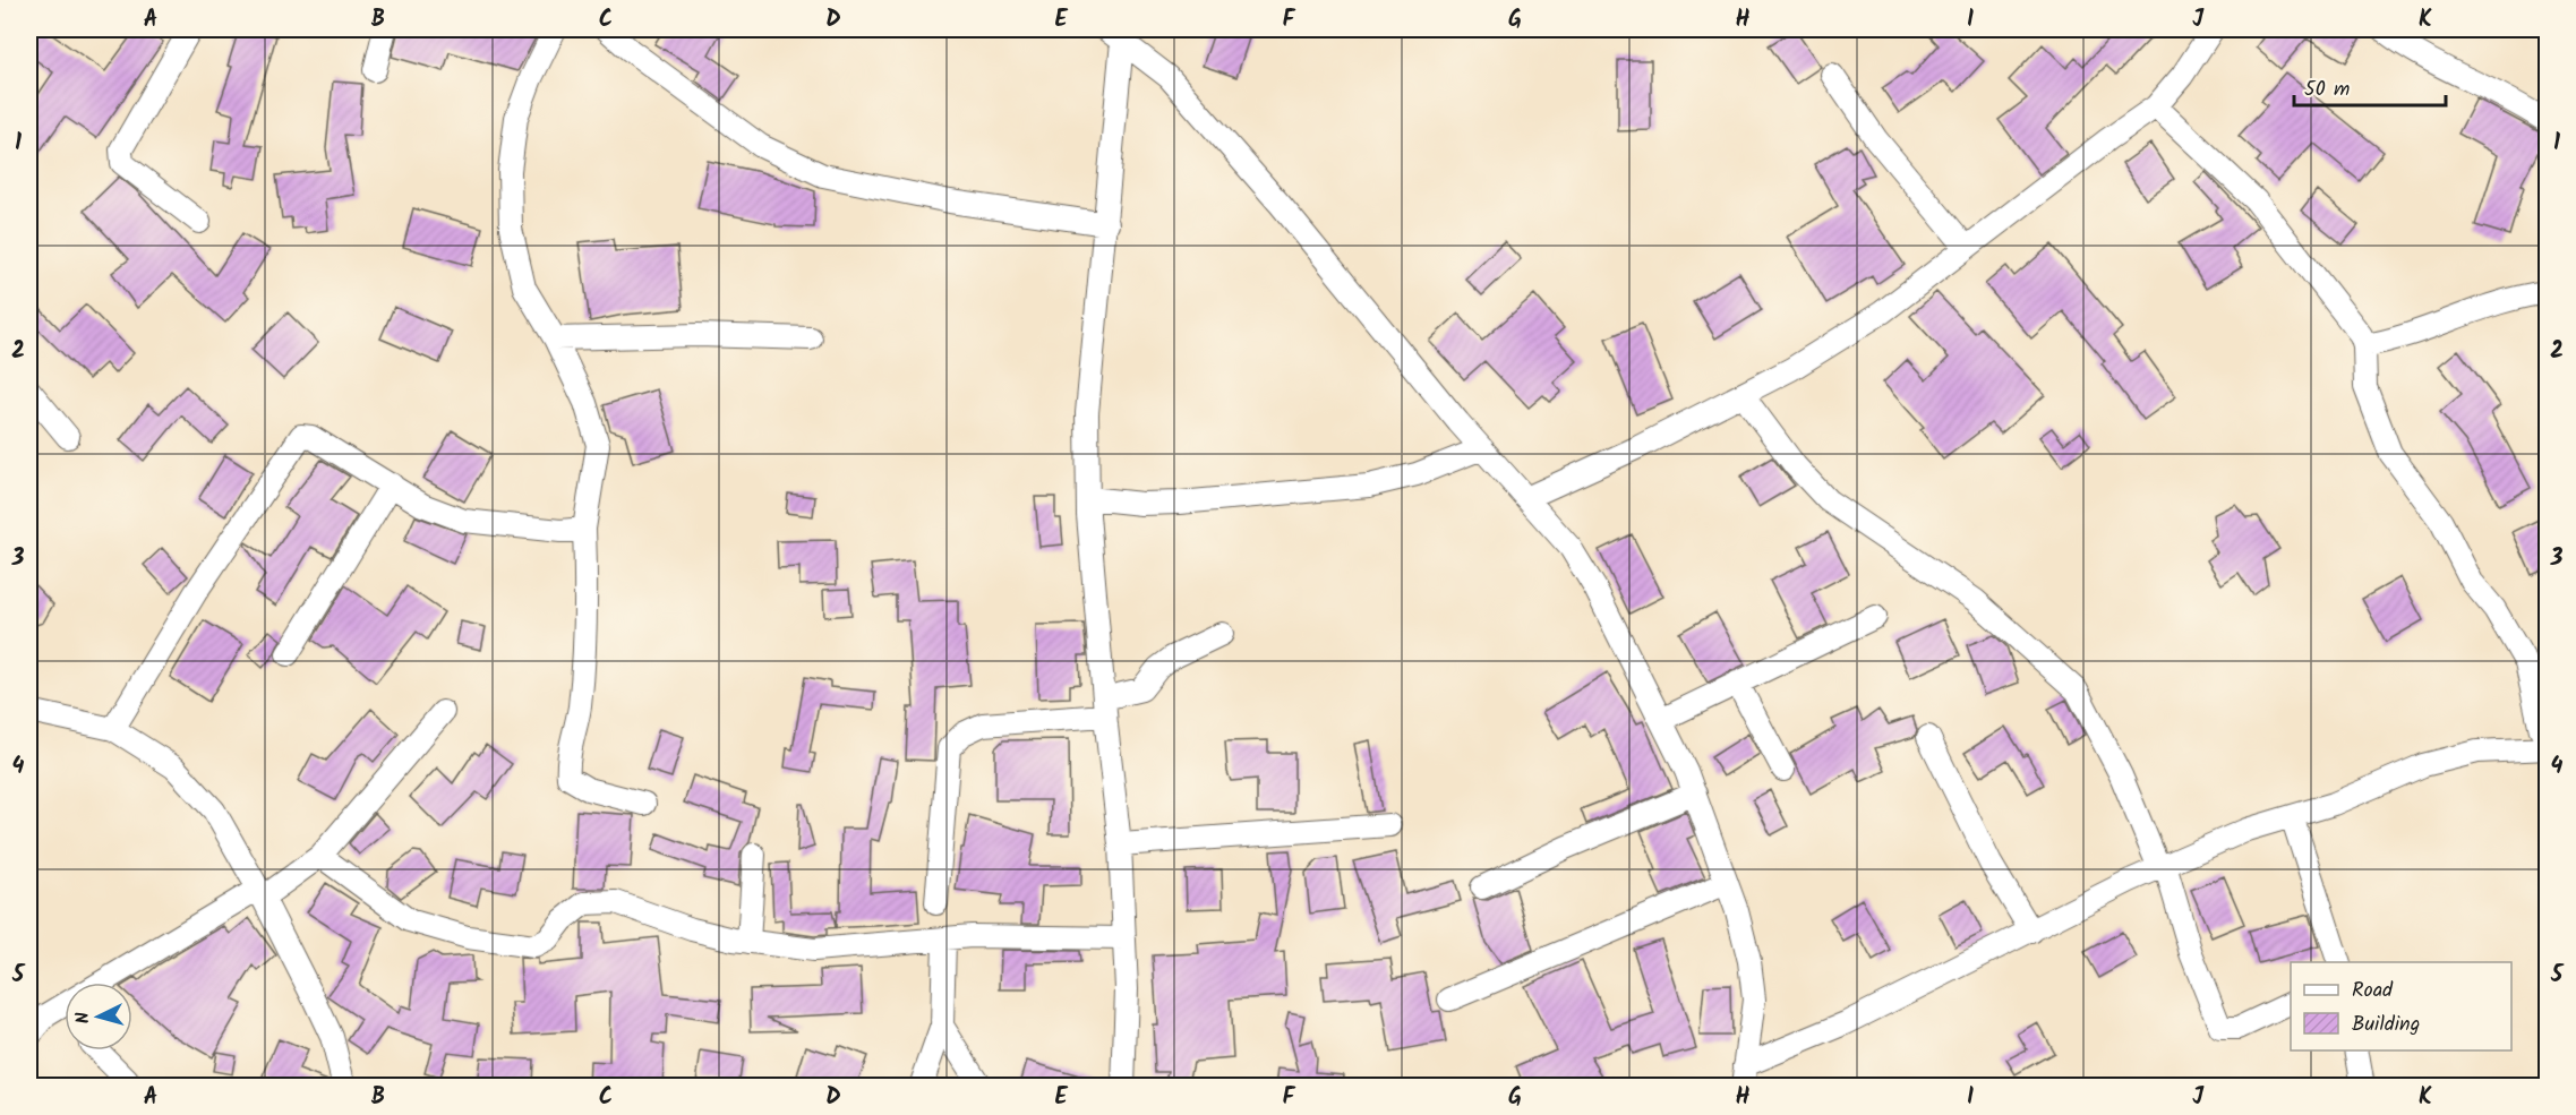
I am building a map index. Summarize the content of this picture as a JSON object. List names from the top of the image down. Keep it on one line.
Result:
{"legend":["Road","Building"],"scale_bar":"50 m","north":"left","grid":{"columns":["A","B","C","D","E","F","G","H","I","J","K"],"rows":["1","2","3","4","5"]}}
